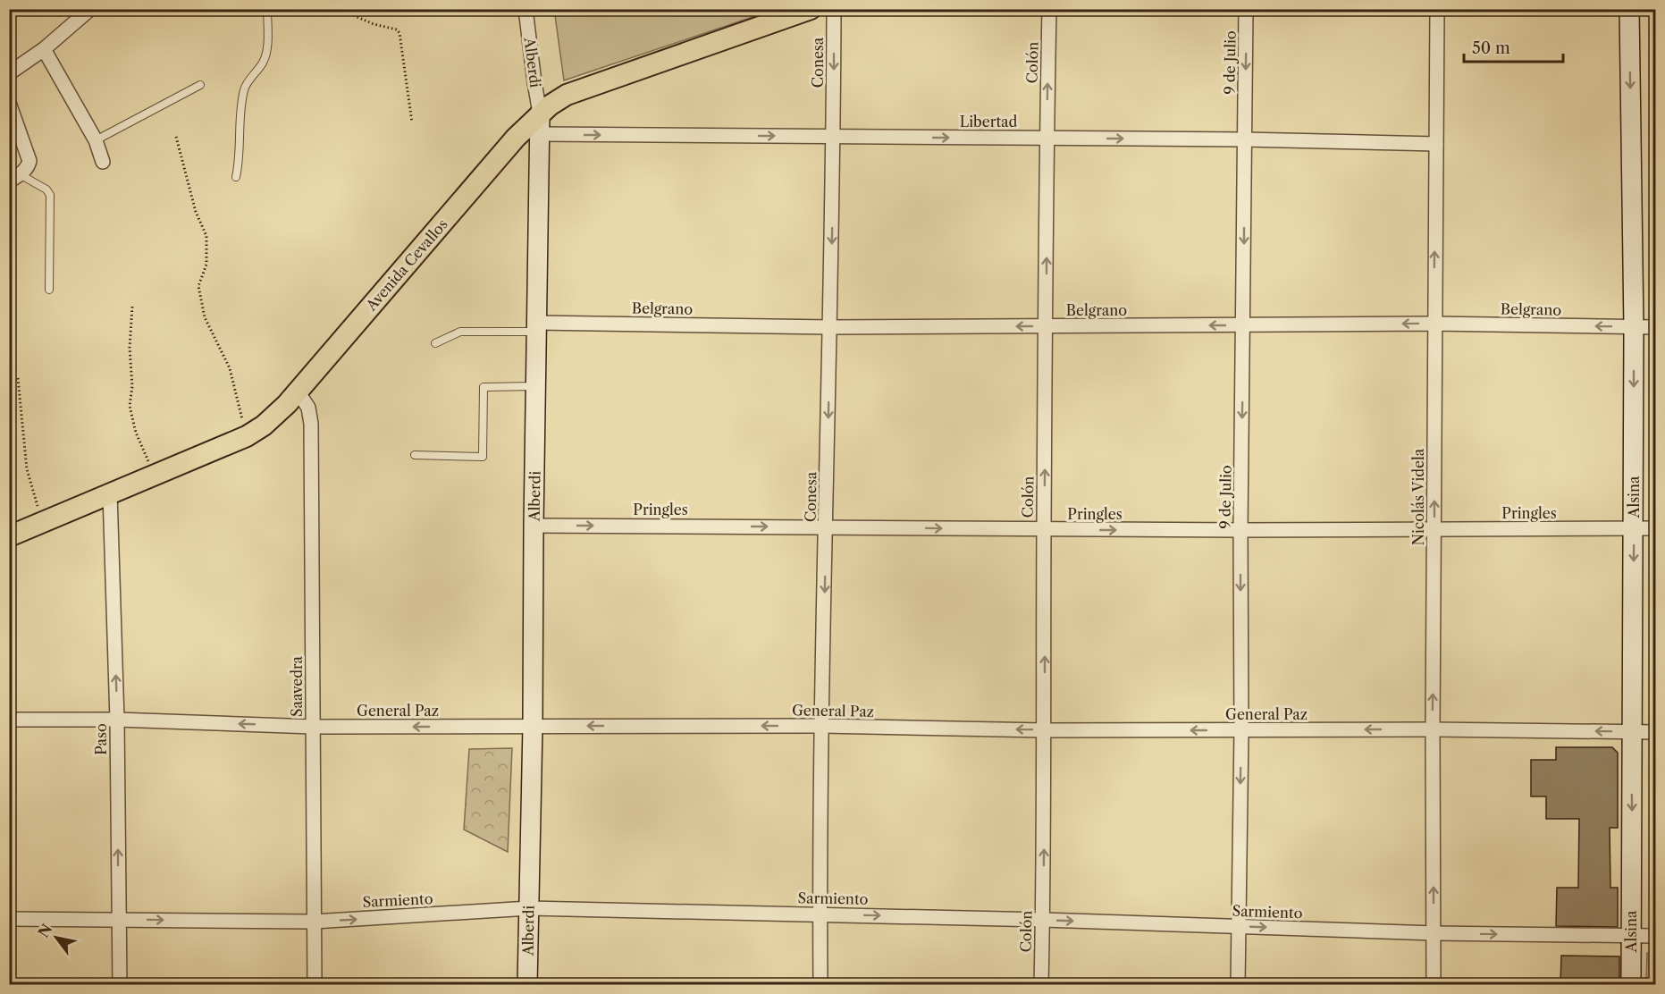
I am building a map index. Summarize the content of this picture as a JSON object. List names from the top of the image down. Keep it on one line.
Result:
{"streets":{"main road":["Avenida Cevallos"],"street":["Alberdi","Conesa","Colón","9 de Julio","Libertad","Belgrano","Nicolás Videla","Alsina","Pringles","Saavedra","General Paz","Paso","Sarmiento"]},"crossings":[["Alberdi","Libertad"],["Alberdi","Avenida Cevallos"],["Alberdi","Belgrano"],["Alberdi","Pringles"],["Alberdi","General Paz"],["Alberdi","Sarmiento"],["Conesa","Libertad"],["Conesa","Belgrano"],["Conesa","Pringles"],["Conesa","General Paz"],["Conesa","Sarmiento"],["Colón","Libertad"],["Colón","Belgrano"],["Colón","Pringles"],["Colón","General Paz"],["Colón","Sarmiento"],["9 de Julio","Libertad"],["9 de Julio","Belgrano"],["9 de Julio","Pringles"],["9 de Julio","General Paz"],["9 de Julio","Sarmiento"],["Libertad","Nicolás Videla"],["Avenida Cevallos","Saavedra"],["Avenida Cevallos","Paso"],["Belgrano","Nicolás Videla"],["Belgrano","Alsina"],["Nicolás Videla","Pringles"],["Nicolás Videla","General Paz"],["Nicolás Videla","Sarmiento"],["Alsina","Pringles"],["Alsina","General Paz"],["Alsina","Sarmiento"],["Saavedra","General Paz"],["Saavedra","Sarmiento"],["General Paz","Paso"],["Paso","Sarmiento"]],"one_way":["Conesa","Colón","9 de Julio","Libertad","Belgrano","Nicolás Videla","Alsina","Pringles","General Paz","Paso","Sarmiento"],"scale_bar":"50 m","north":"top left"}
